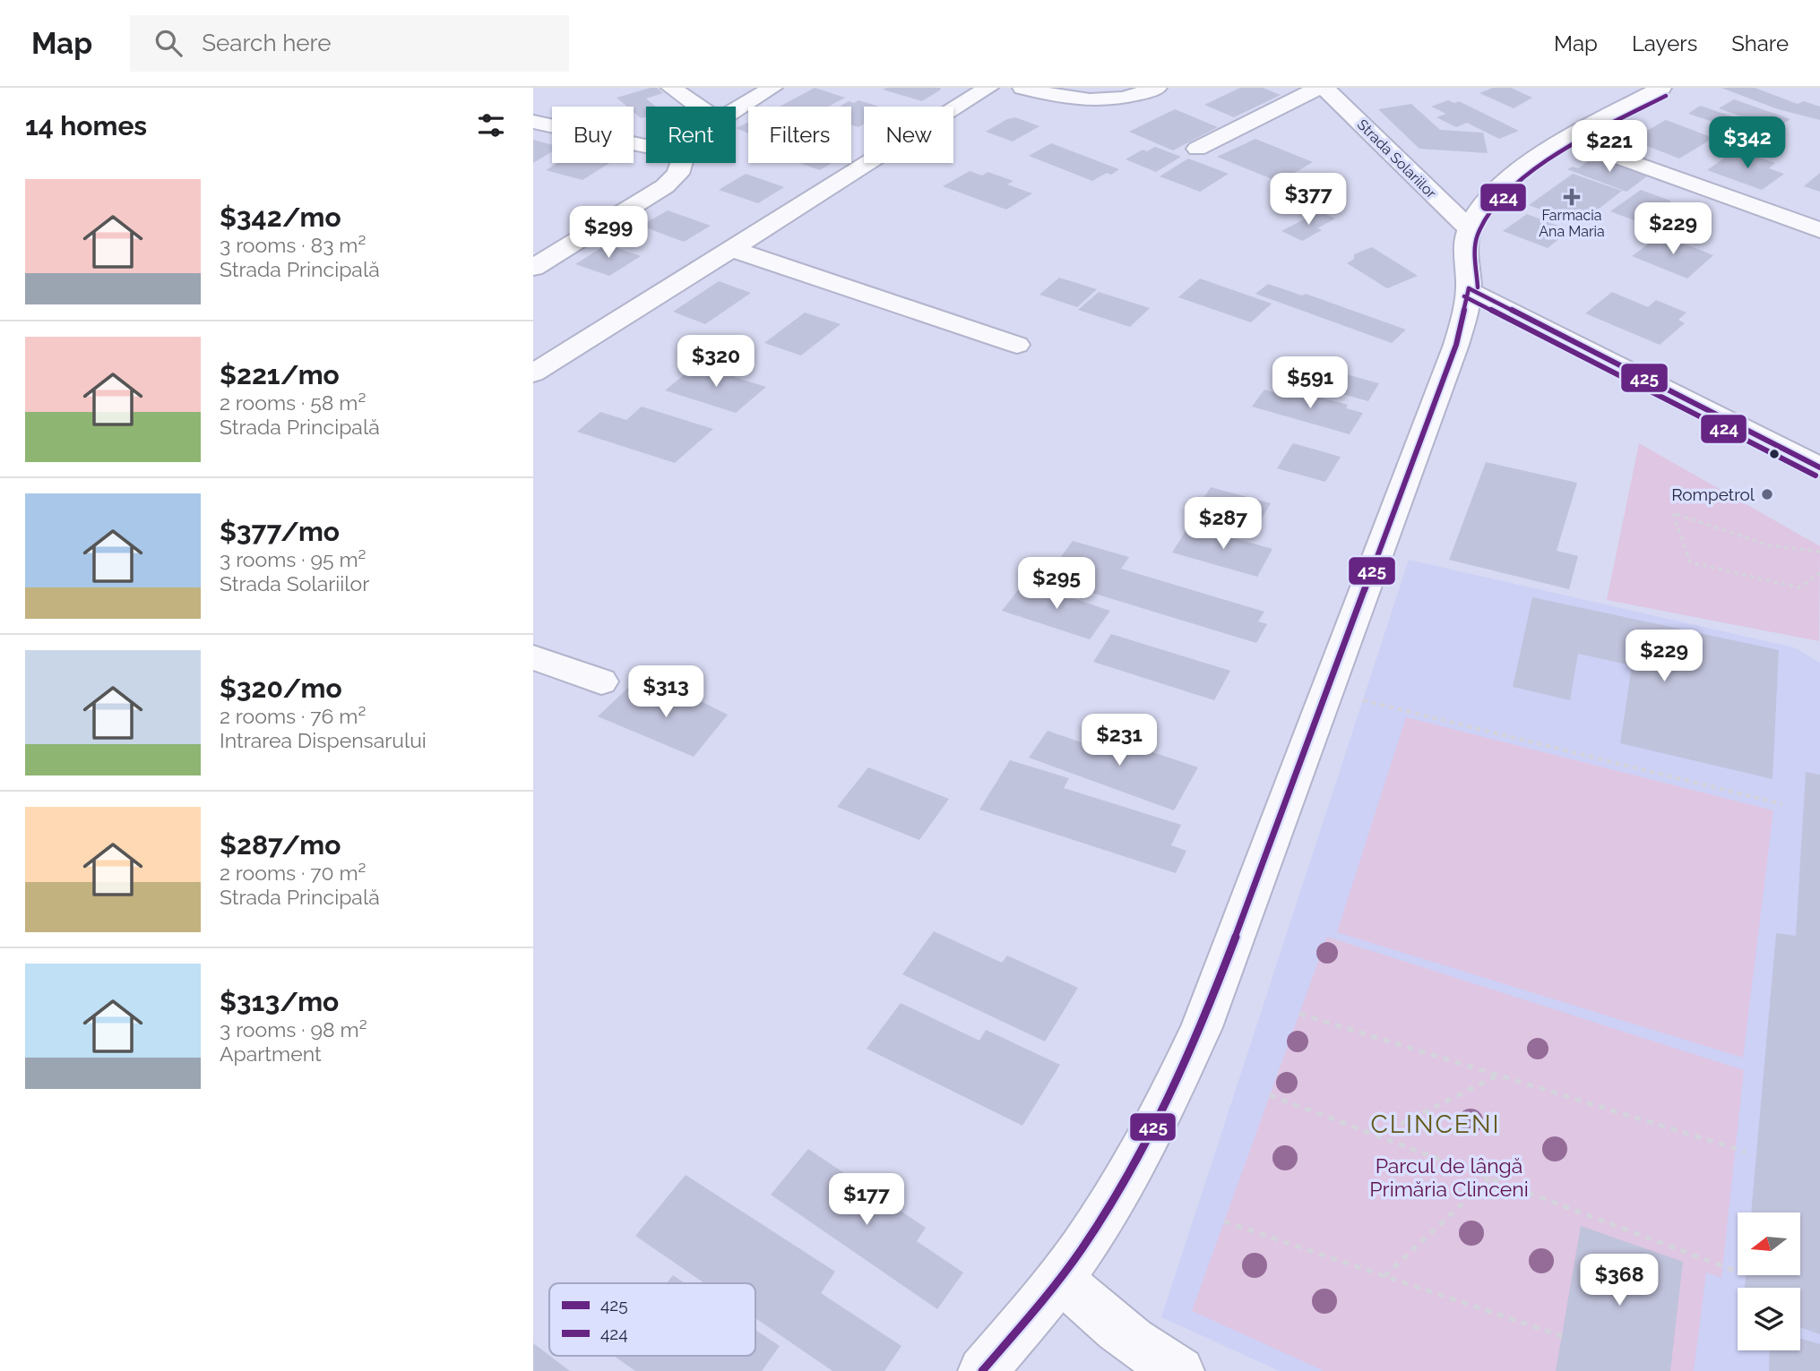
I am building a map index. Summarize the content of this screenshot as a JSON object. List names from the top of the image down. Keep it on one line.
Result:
{"streets":{"street":["Strada Solariilor"]},"districts":["CLINCENI"],"parks":["Parcul de lângă Primăria Clinceni"],"places":{"health":["Farmacia Ana Maria"],"other":["Rompetrol"]},"lines":["transit line 424","transit line 425"],"legend":["425","424"],"north":"left","page":{"header":"Map","search":"Search here","nav":["Map","Layers","Share"],"heading":"14 homes","chip":["Buy","Rent","Filters","New"],"price":["$342","$221","$377","$229","$299","$320","$591","$287","$295","$229","$313","$231","$177","$368"],"list":[{"name":"$342/mo","note":"3 rooms · 83 m² · Strada Principală"},{"name":"$221/mo","note":"2 rooms · 58 m² · Strada Principală"},{"name":"$377/mo","note":"3 rooms · 95 m² · Strada Solariilor"},{"name":"$320/mo","note":"2 rooms · 76 m² · Intrarea Dispensarului"},{"name":"$287/mo","note":"2 rooms · 70 m² · Strada Principală"},{"name":"$313/mo","note":"3 rooms · 98 m² · Apartment"}]}}
